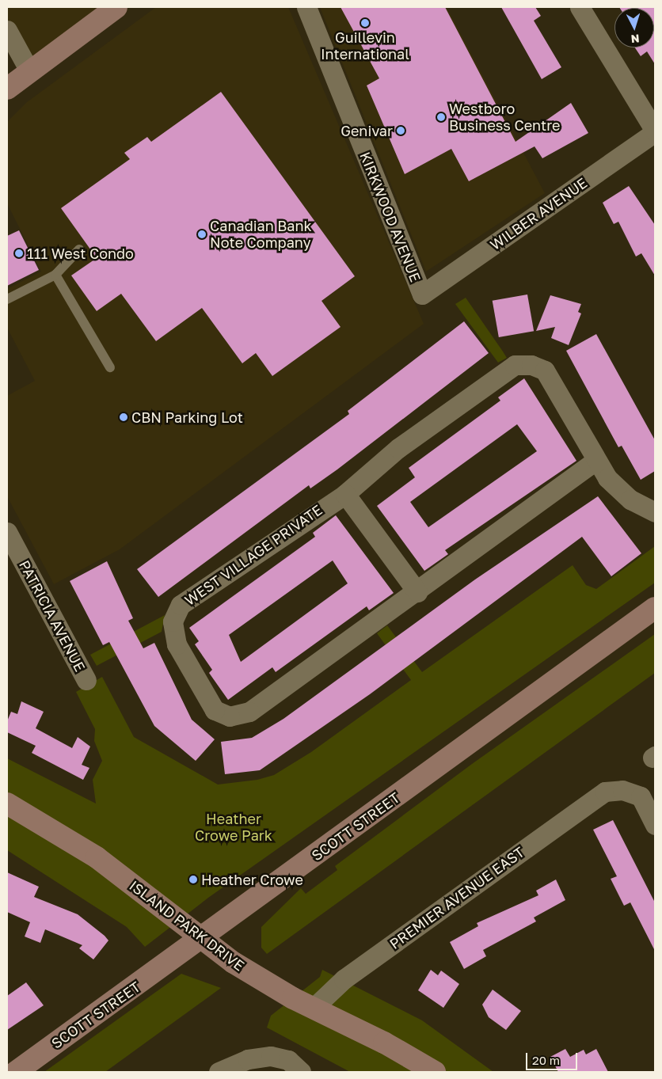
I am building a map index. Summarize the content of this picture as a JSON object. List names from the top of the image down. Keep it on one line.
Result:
{"streets":{"main road":["SCOTT STREET","ISLAND PARK DRIVE"],"street":["WILBER AVENUE","KIRKWOOD AVENUE","WEST VILLAGE PRIVATE","PATRICIA AVENUE","PREMIER AVENUE EAST"]},"crossings":[["WILBER AVENUE","KIRKWOOD AVENUE"],["SCOTT STREET","ISLAND PARK DRIVE"],["PREMIER AVENUE EAST","ISLAND PARK DRIVE"]],"parks":["Heather Crowe Park"],"places":["Guillevin International","Westboro Business Centre","Genivar","Canadian Bank Note Company","111 West Condo","CBN Parking Lot","Heather Crowe"],"scale_bar":"20 m","north":"bottom"}
